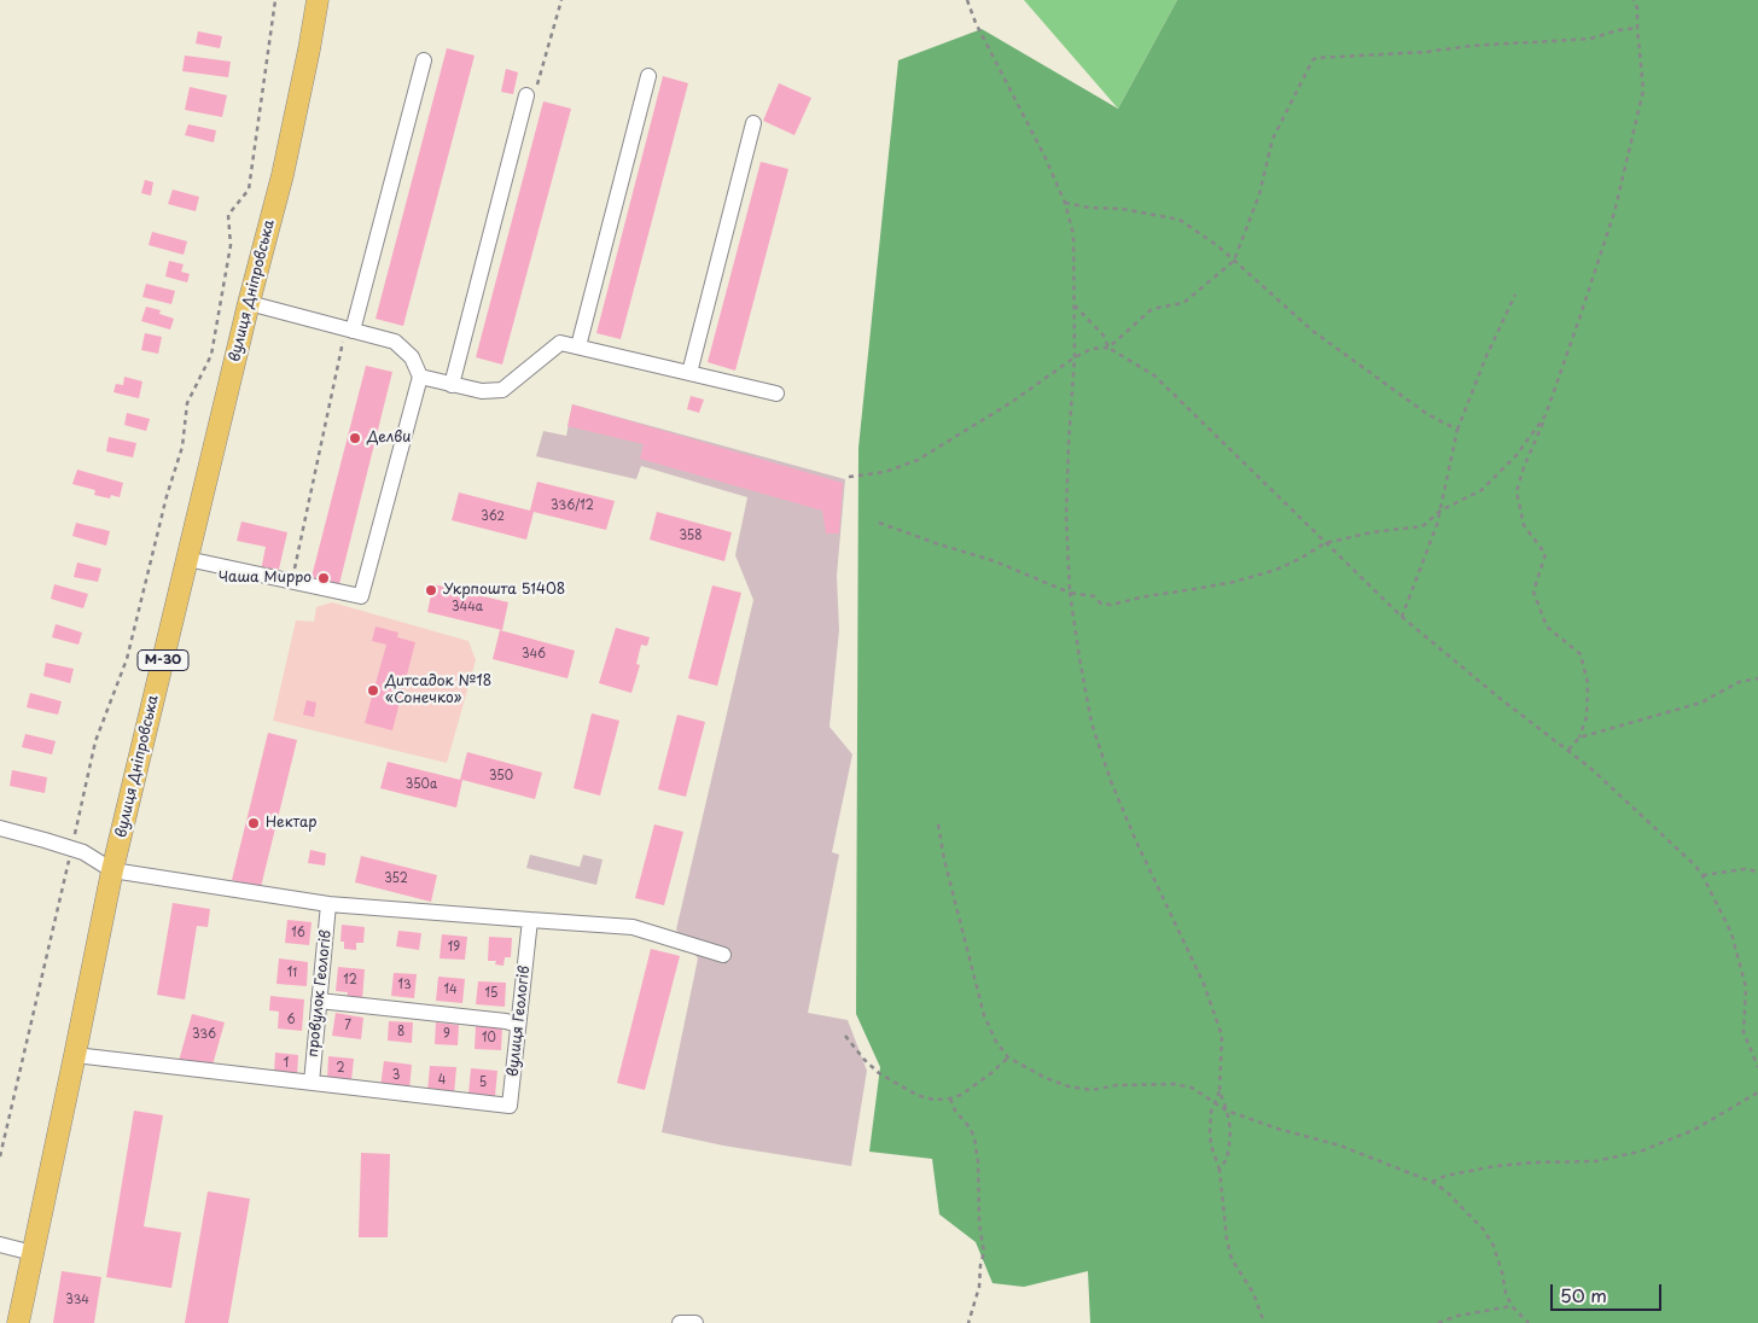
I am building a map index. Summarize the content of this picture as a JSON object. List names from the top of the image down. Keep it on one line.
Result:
{"streets":{"highway":["вулиця Дніпровська","М-30"],"street":["провулок Геологів","вулиця Геологів"]},"crossings":[["вулиця Дніпровська","вулиця Геологів"],["провулок Геологів","вулиця Геологів"]],"places":["Делви","Чаша Мирро","Укрпошта 51408","Дитсадок №18 «Сонечко»","Нектар"],"house_numbers":["336/12","362","358","344а","346","350","350а","352","16","19","11","12","13","14","15","6","7","8","336","9","10","1","2","3","4","5","334"],"scale_bar":"50 m"}
